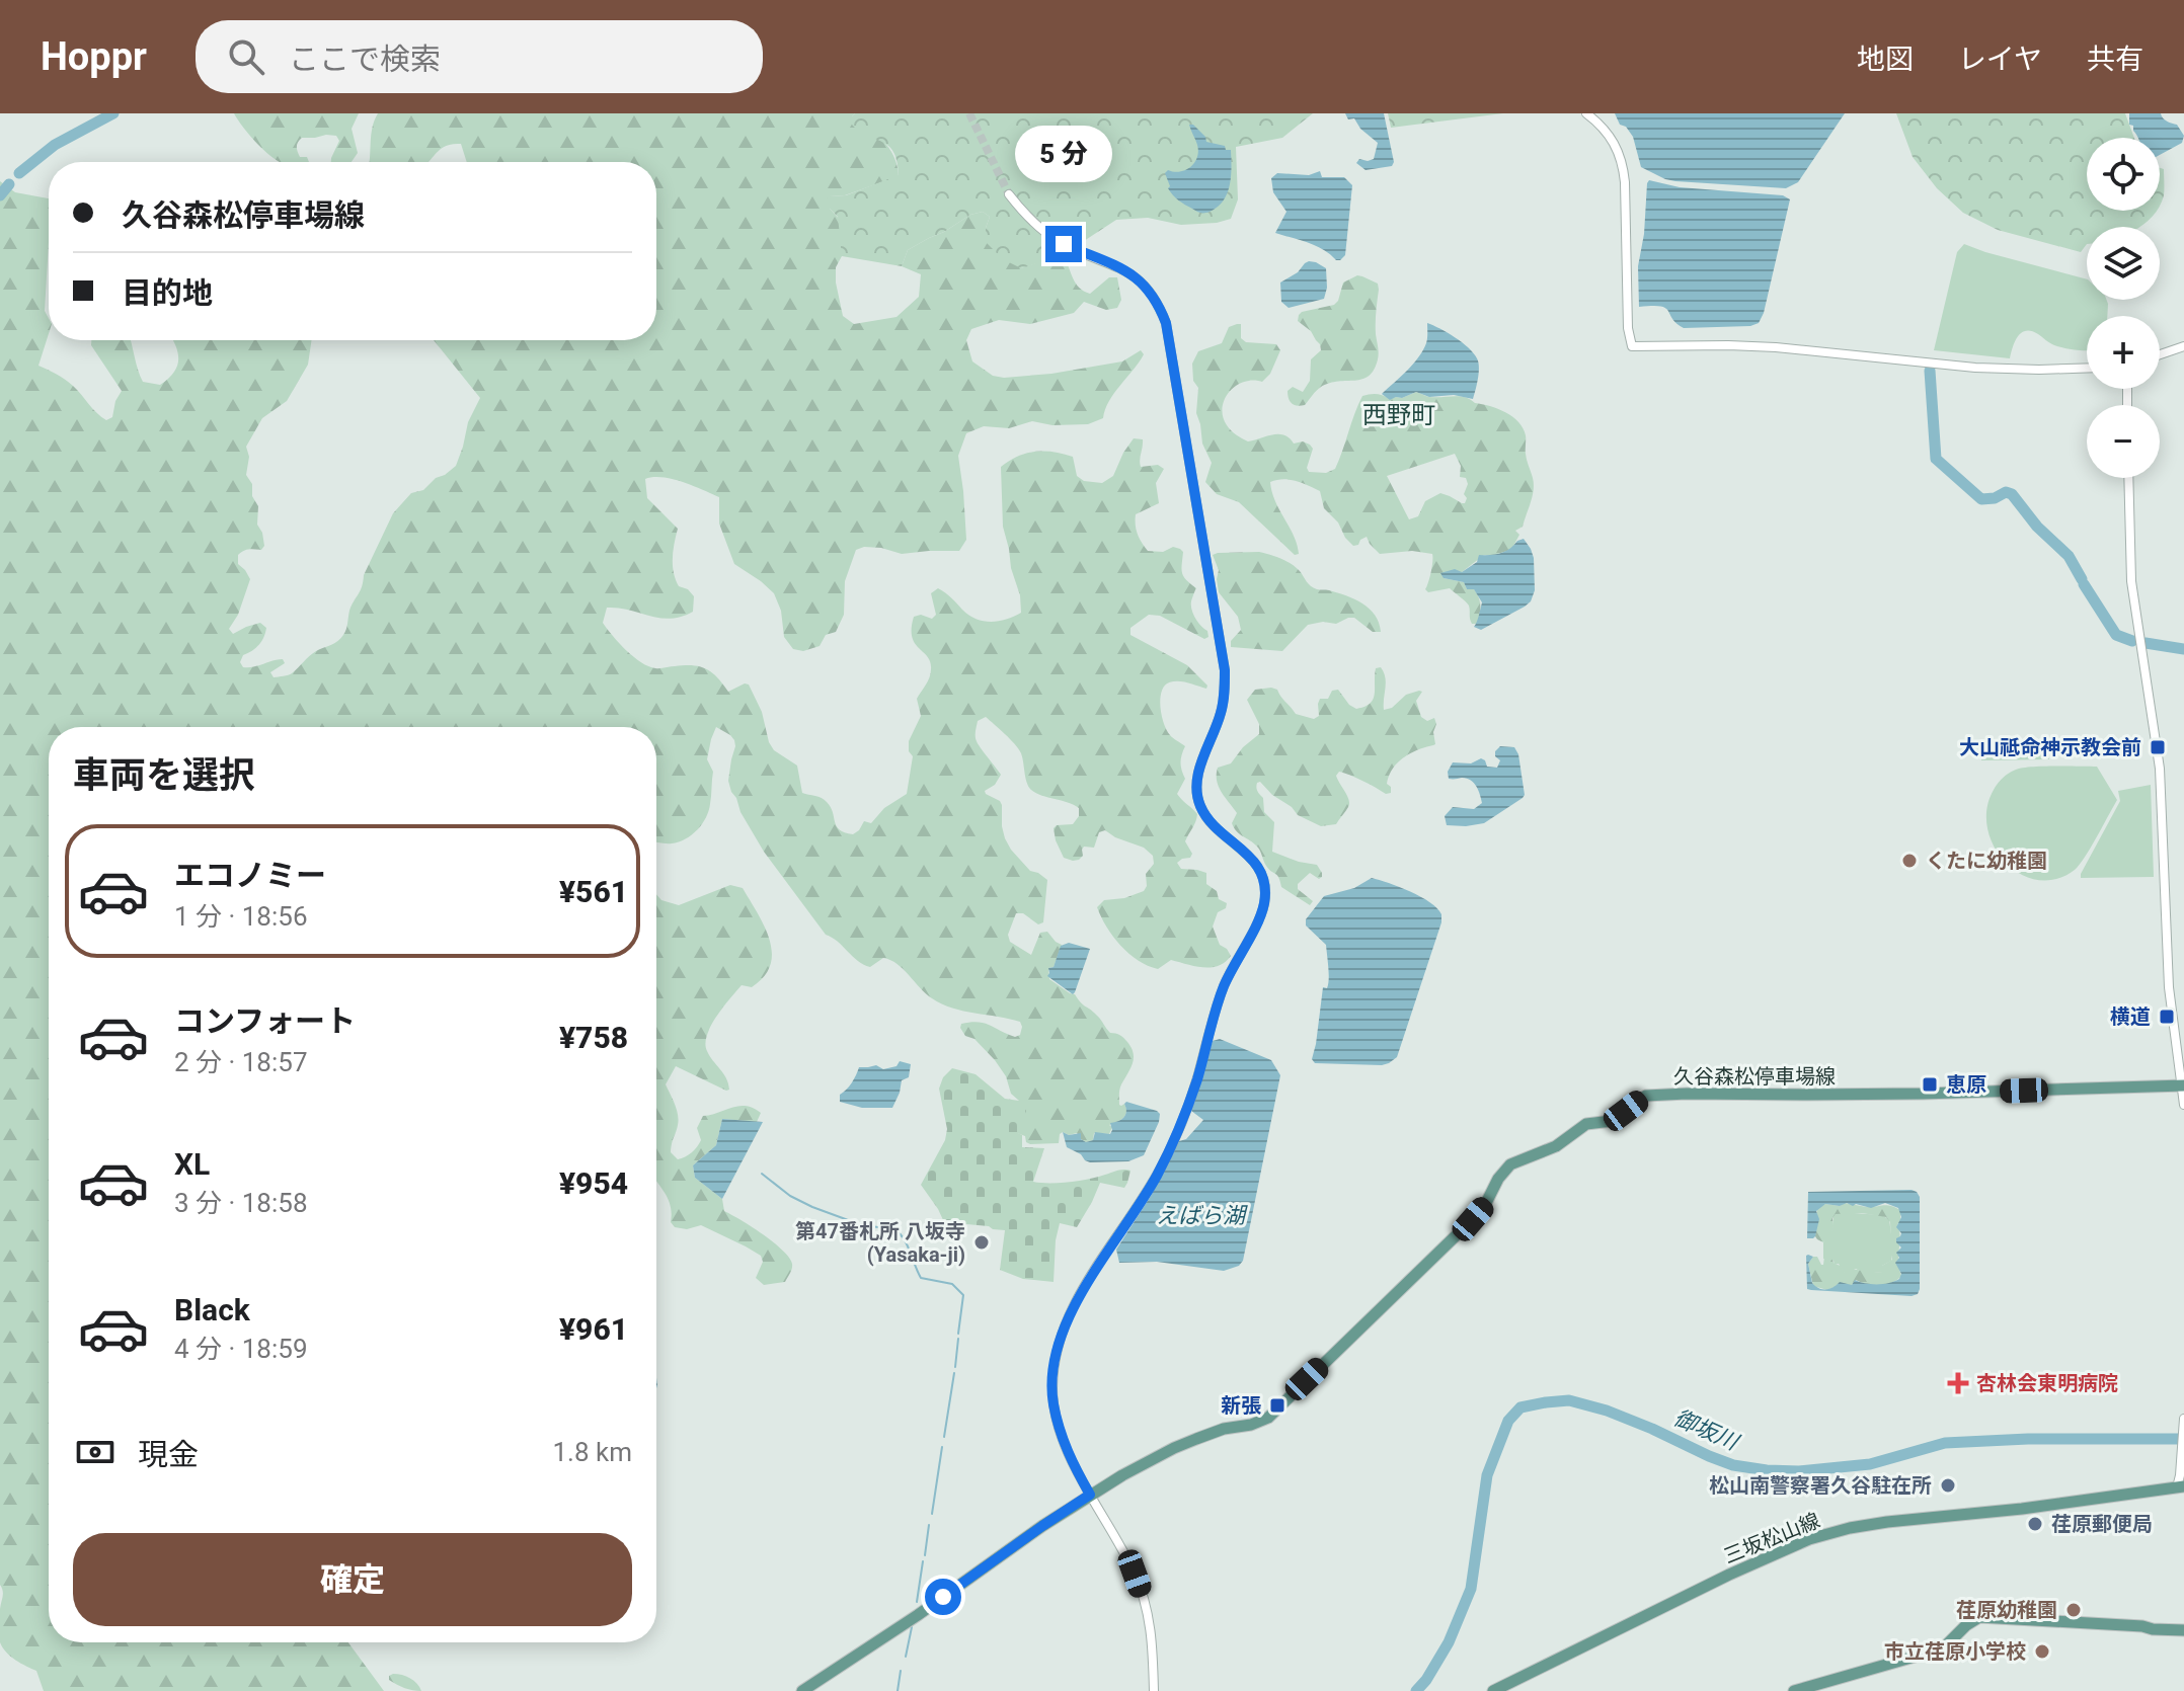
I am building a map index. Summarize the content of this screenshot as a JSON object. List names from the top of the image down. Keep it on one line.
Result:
{"streets":{"main road":["久谷森松停車場線","三坂松山線"]},"districts":["西野町"],"water":["えばら湖","御坂川"],"places":{"transit":["大山祗命神示教会前","横道","恵原","新張"],"other":["くたに幼稚園","第47番札所 八坂寺 (Yasaka-ji)","松山南警察署久谷駐在所","荏原郵便局","荏原幼稚園","市立荏原小学校"],"health":["杏林会東明病院"]},"page":{"header":"Hoppr","search":"ここで検索","nav":["地図","レイヤ","共有"],"bubble":"5 分","map_buttons":["+","−"],"banner":["久谷森松停車場線","目的地"],"heading":"車両を選択","list":[{"name":"エコノミー","note":"1 分 · 18:56","value":"¥561"},{"name":"コンフォート","note":"2 分 · 18:57","value":"¥758"},{"name":"XL","note":"3 分 · 18:58","value":"¥954"},{"name":"Black","note":"4 分 · 18:59","value":"¥961"}],"pay":["現金","1.8 km"],"buttons":"確定"}}
